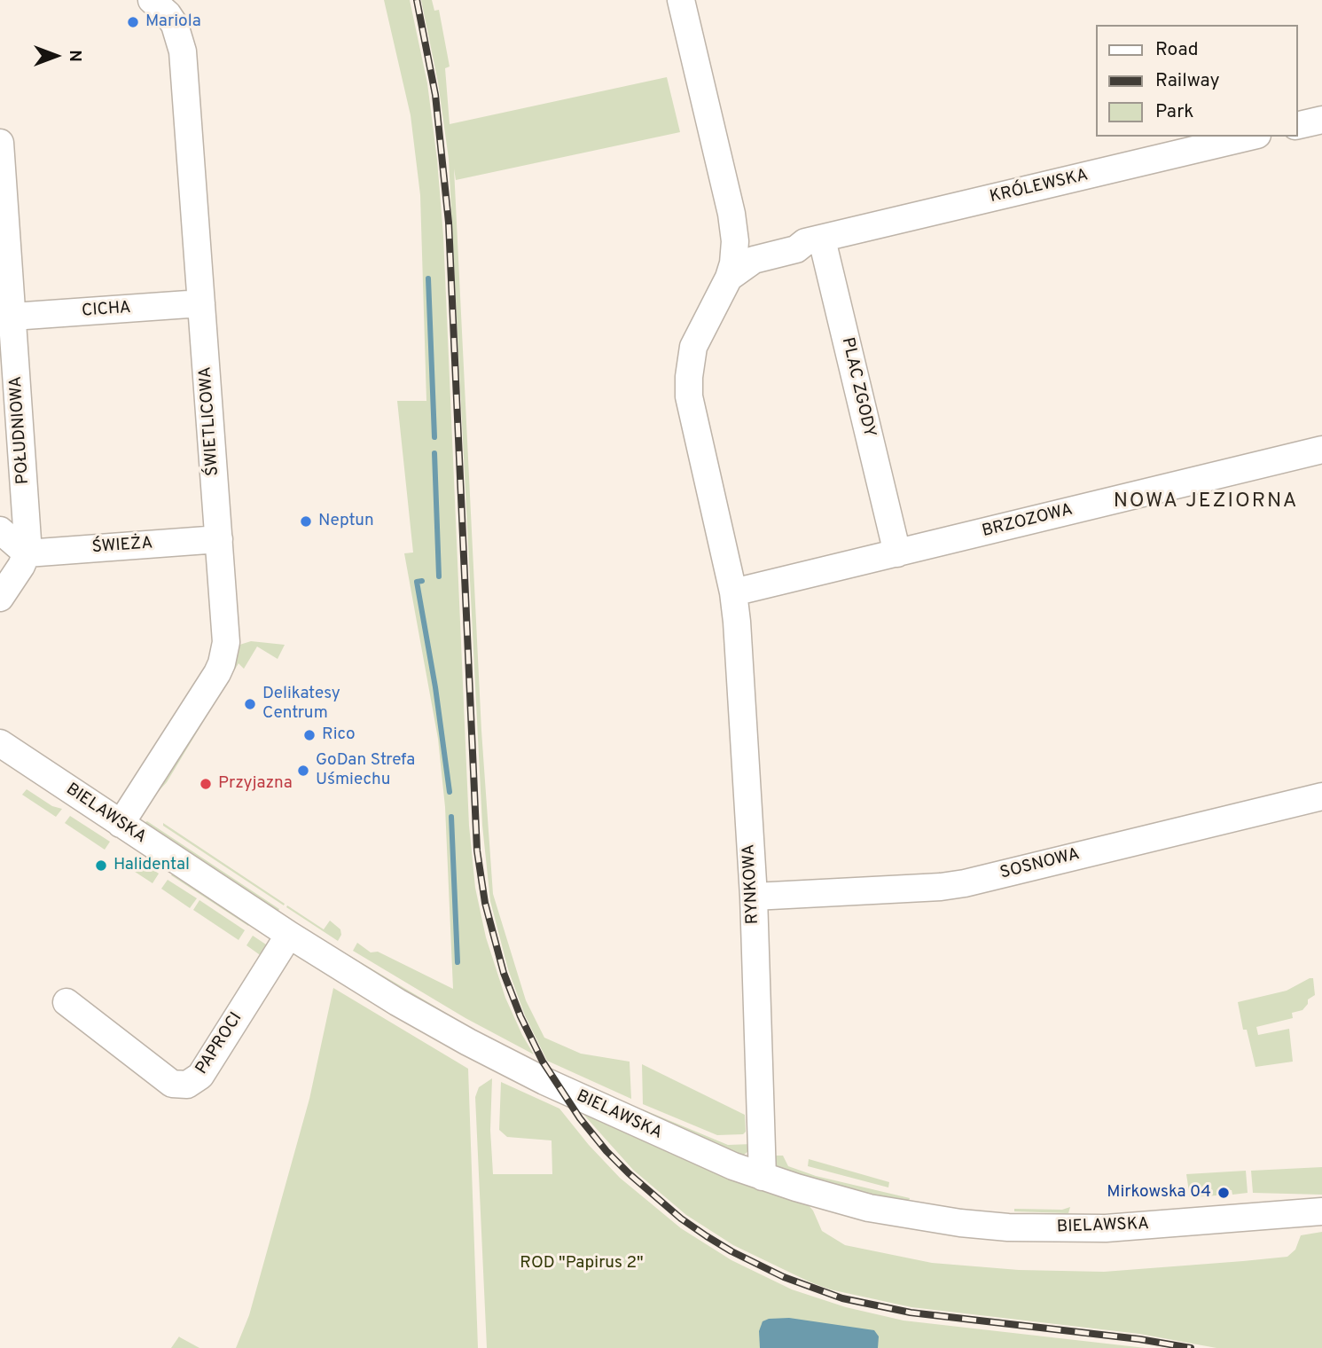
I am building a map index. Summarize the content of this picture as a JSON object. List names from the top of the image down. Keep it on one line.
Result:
{"streets":{"street":["KRÓLEWSKA","CICHA","PLAC ZGODY","ŚWIETLICOWA","POŁUDNIOWA","BRZOZOWA","ŚWIEŻA","BIELAWSKA","SOSNOWA","RYNKOWA","PAPROCI"]},"crossings":[["KRÓLEWSKA","PLAC ZGODY"],["CICHA","ŚWIETLICOWA"],["CICHA","POŁUDNIOWA"],["PLAC ZGODY","BRZOZOWA"],["ŚWIETLICOWA","ŚWIEŻA"],["ŚWIETLICOWA","BIELAWSKA"],["POŁUDNIOWA","ŚWIEŻA"],["BRZOZOWA","RYNKOWA"],["BIELAWSKA","RYNKOWA"],["BIELAWSKA","PAPROCI"],["SOSNOWA","RYNKOWA"]],"districts":["NOWA JEZIORNA"],"parks":["ROD \"Papirus 2\""],"places":["Mariola","Neptun","Delikatesy Centrum","Rico","GoDan Strefa Uśmiechu","Przyjazna","Halidental","Mirkowska 04"],"legend":["Road","Railway","Park"],"north":"right"}
